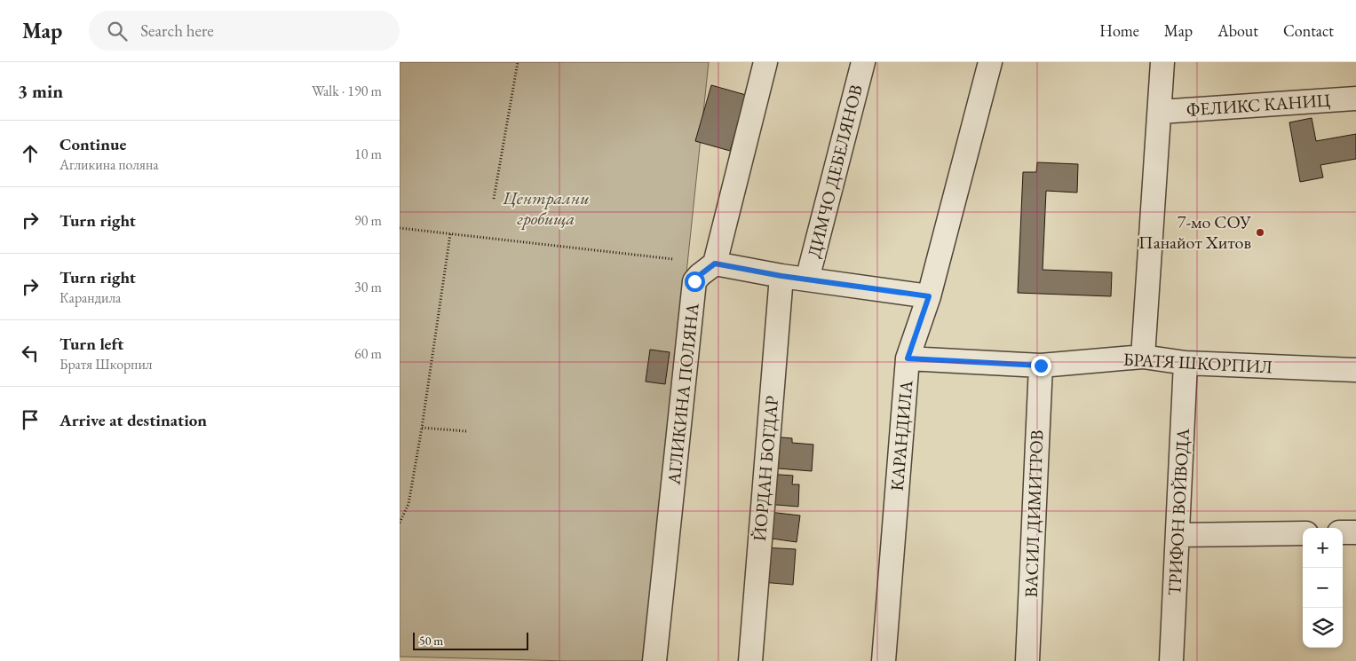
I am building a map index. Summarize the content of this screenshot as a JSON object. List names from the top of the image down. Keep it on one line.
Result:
{"streets":{"street":["ФЕЛИКС КАНИЦ","ДИМЧО ДЕБЕЛЯНОВ","БРАТЯ ШКОРПИЛ","АГЛИКИНА ПОЛЯНА","КАРАНДИЛА","ЙОРДАН БОГДАР","ТРИФОН ВОЙВОДА","ВАСИЛ ДИМИТРОВ"]},"crossings":[["БРАТЯ ШКОРПИЛ","КАРАНДИЛА"],["БРАТЯ ШКОРПИЛ","ТРИФОН ВОЙВОДА"],["БРАТЯ ШКОРПИЛ","ВАСИЛ ДИМИТРОВ"]],"parks":["Централни гробища"],"places":["7-мо СОУ Панайот Хитов"],"scale_bar":"50 m","page":{"header":"Map","search":"Search here","nav":["Home","Map","About","Contact"],"heading":["3 min","Walk · 190 m"],"list":[["Continue","Агликина поляна","10 m"],["Turn right","90 m"],["Turn right","Карандила","30 m"],["Turn left","Братя Шкорпил","60 m"],"Arrive at destination"],"map_buttons":["+","−"],"scale":"50 m"}}
